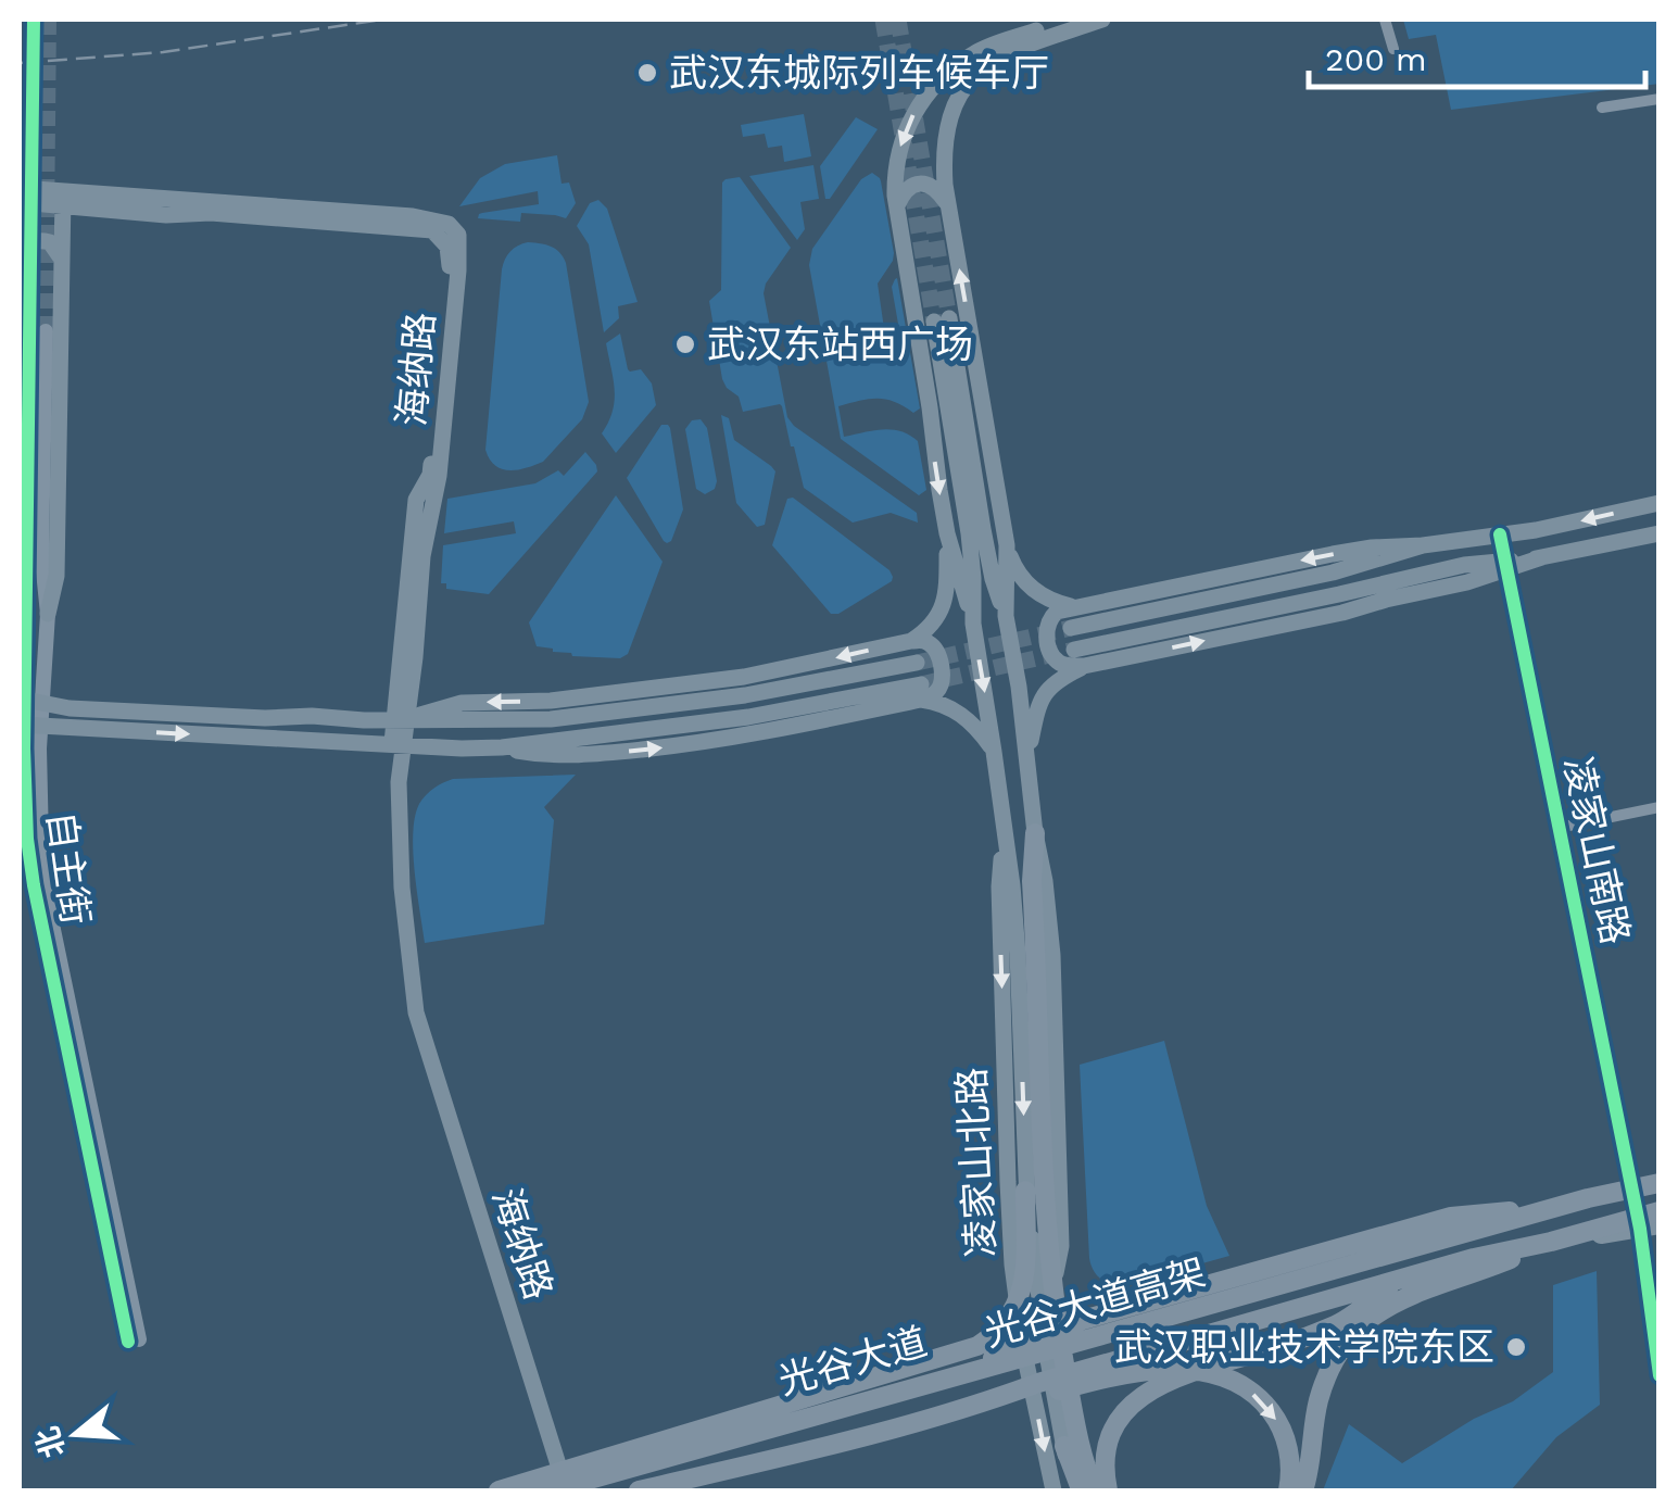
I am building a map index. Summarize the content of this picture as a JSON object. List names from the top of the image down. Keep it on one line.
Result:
{"streets":{"highway":["光谷大道高架"],"main road":["海纳路","凌家山北路","光谷大道"],"street":["凌家山南路","自主街"]},"crossings":[["海纳路","光谷大道高架"],["海纳路","光谷大道"],["凌家山南路","光谷大道"],["凌家山北路","光谷大道"],["光谷大道高架","光谷大道"]],"places":["武汉东城际列车候车厅","武汉东站西广场","武汉职业技术学院东区"],"scale_bar":"200 m","north":"left"}
